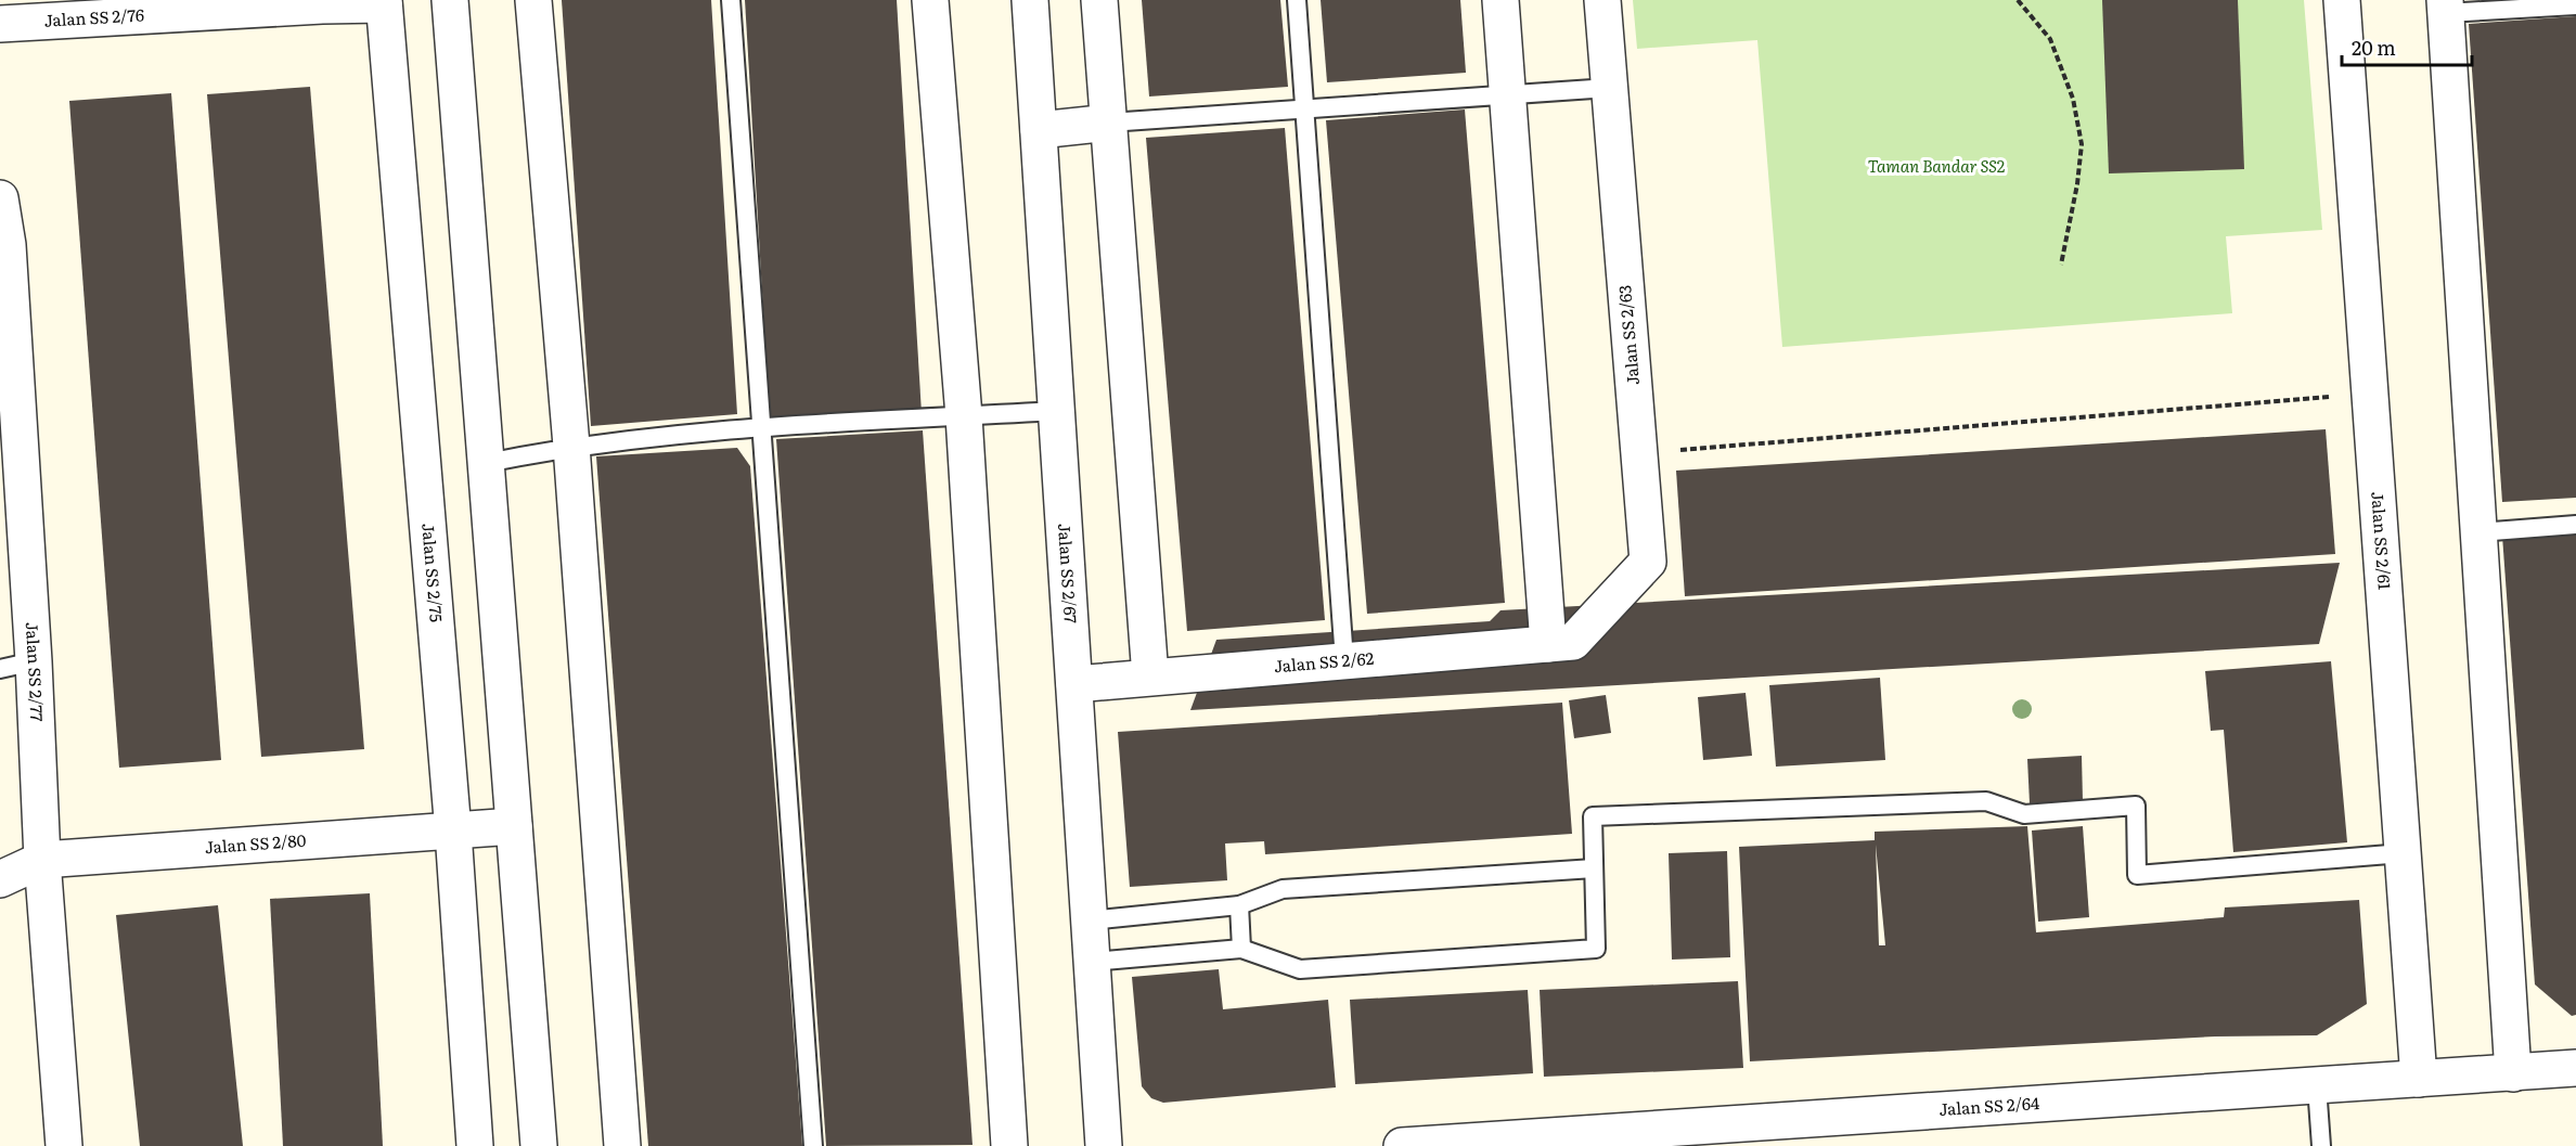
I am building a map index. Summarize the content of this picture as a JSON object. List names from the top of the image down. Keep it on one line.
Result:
{"streets":{"street":["Jalan SS 2/76","Jalan SS 2/63","Jalan SS 2/61","Jalan SS 2/75","Jalan SS 2/67","Jalan SS 2/62","Jalan SS 2/77","Jalan SS 2/80","Jalan SS 2/64"]},"crossings":[["Jalan SS 2/76","Jalan SS 2/75"],["Jalan SS 2/63","Jalan SS 2/62"],["Jalan SS 2/61","Jalan SS 2/64"],["Jalan SS 2/75","Jalan SS 2/80"],["Jalan SS 2/67","Jalan SS 2/62"],["Jalan SS 2/77","Jalan SS 2/80"]],"parks":["Taman Bandar SS2"],"scale_bar":"20 m"}
